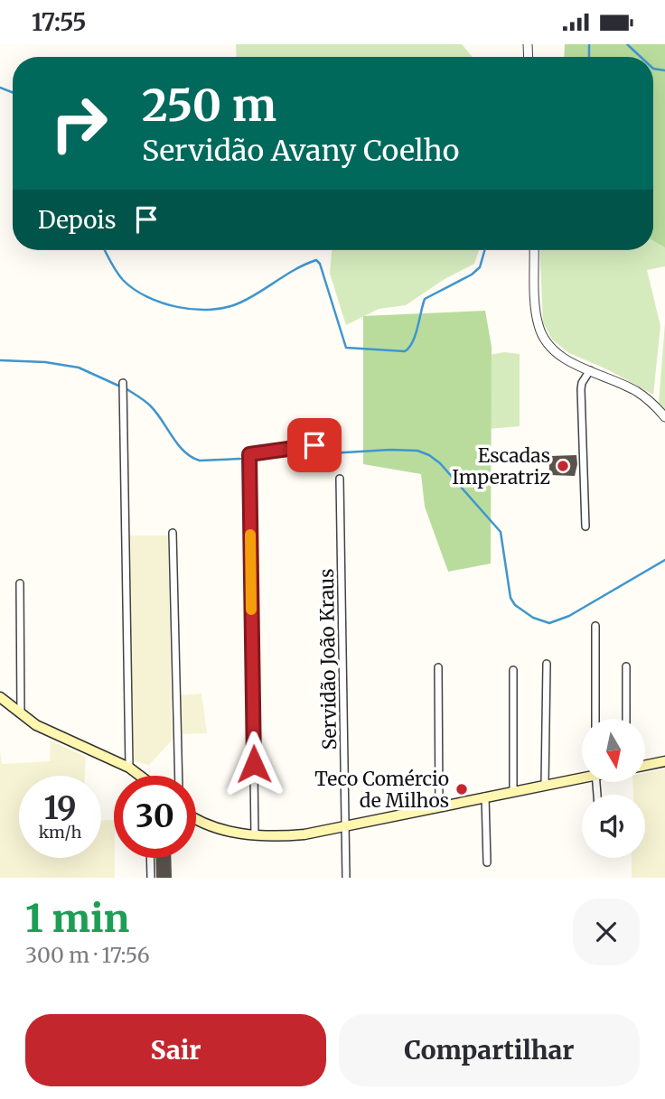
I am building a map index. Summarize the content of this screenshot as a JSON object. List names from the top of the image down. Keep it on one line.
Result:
{"streets":{"street":["Servidão João Kraus"]},"places":["Escadas Imperatriz","Teco Comércio de Milhos"],"north":"bottom","page":{"status":"17:55","turn":["250 m","Servidão Avany Coelho"],"then":"Depois","speed":"19 km/h","limit":"30","heading":["1 min","300 m · 17:56"],"buttons":["Sair","Compartilhar"]}}
